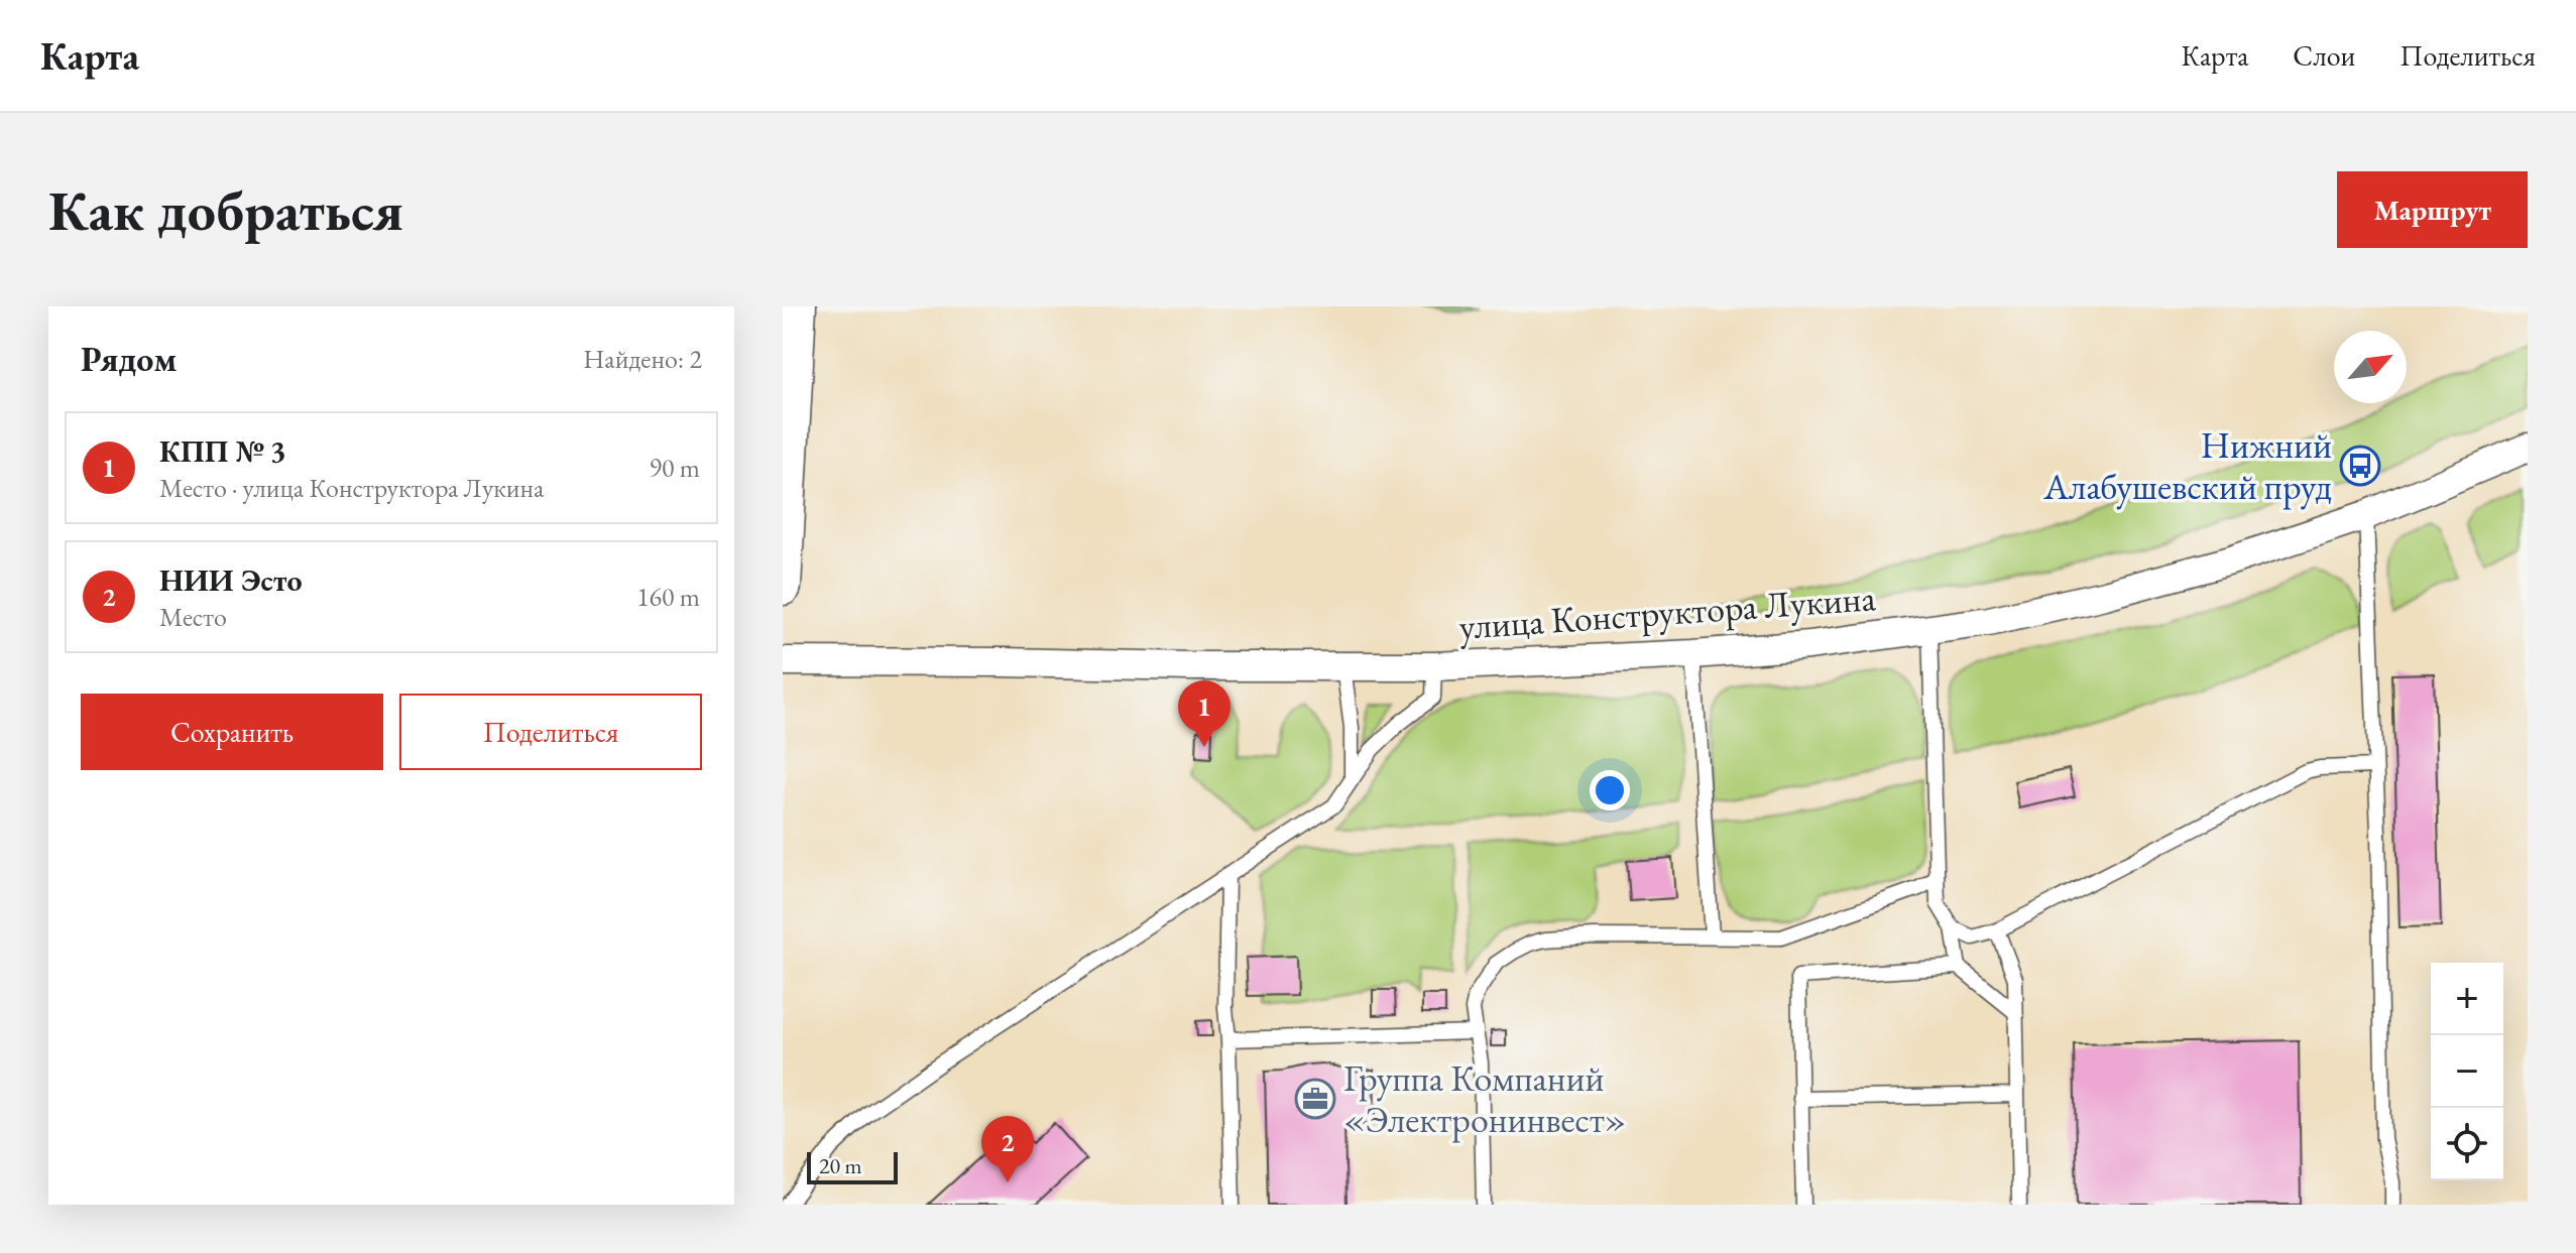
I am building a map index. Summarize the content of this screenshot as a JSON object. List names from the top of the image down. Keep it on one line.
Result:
{"streets":{"street":["улица Конструктора Лукина"]},"places":{"bus stop":["Нижний Алабушевский пруд"],"office":["Группа Компаний «Электронинвест»"]},"scale_bar":"20 m","north":"top right","page":{"header":"Карта","nav":["Карта","Слои","Поделиться"],"buttons":["Маршрут",["Сохранить","Поделиться"]],"title":"Как добраться","heading":["Рядом","Найдено: 2"],"list":[{"mark":"1","name":"КПП № 3","note":"Место · улица Конструктора Лукина","value":"90 m"},{"mark":"2","name":"НИИ Эсто","note":"Место","value":"160 m"}],"pins":["1","2"],"map_buttons":["+","−"],"scale":"20 m"}}
